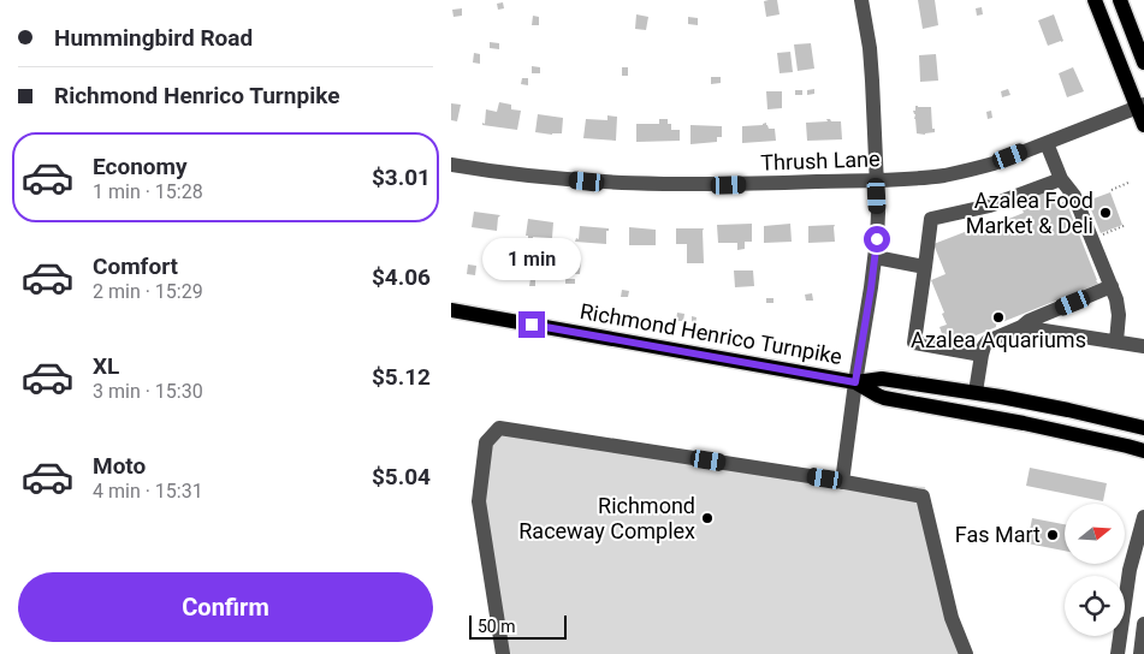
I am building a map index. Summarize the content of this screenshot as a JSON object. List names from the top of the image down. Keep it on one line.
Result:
{"streets":{"main road":["Richmond Henrico Turnpike"],"street":["Thrush Lane"]},"places":["Azalea Food Market & Deli","Azalea Aquariums","Richmond Raceway Complex","Fas Mart"],"scale_bar":"50 m","north":"right","page":{"banner":["Hummingbird Road","Richmond Henrico Turnpike"],"list":[{"name":"Economy","note":"1 min · 15:28","value":"$3.01"},{"name":"Comfort","note":"2 min · 15:29","value":"$4.06"},{"name":"XL","note":"3 min · 15:30","value":"$5.12"},{"name":"Moto","note":"4 min · 15:31","value":"$5.04"}],"bubble":"1 min","buttons":"Confirm","scale":"50 m"}}
